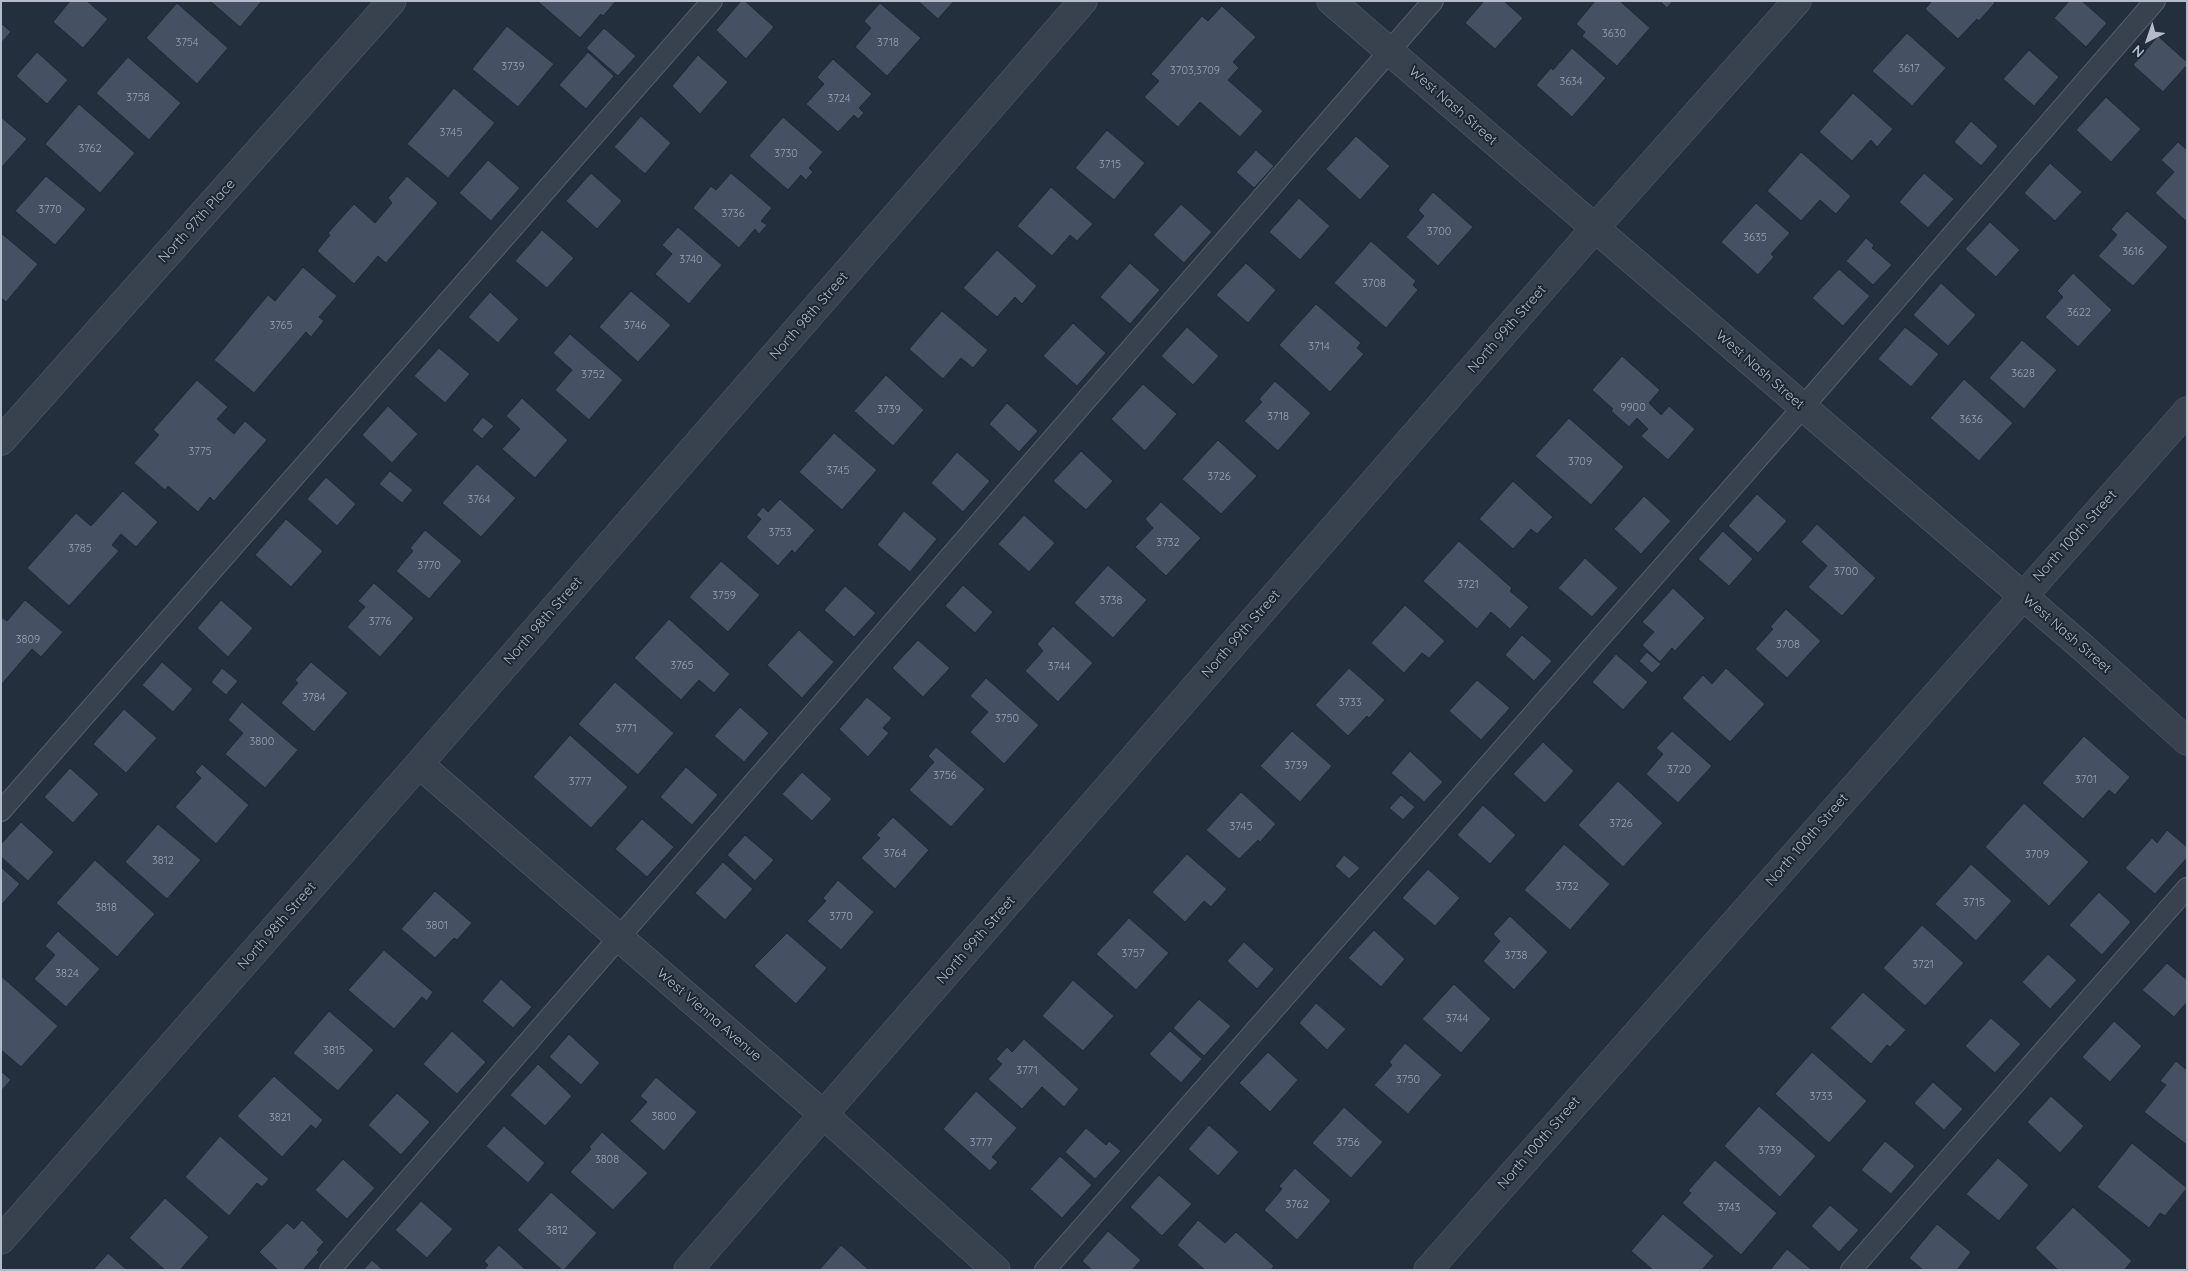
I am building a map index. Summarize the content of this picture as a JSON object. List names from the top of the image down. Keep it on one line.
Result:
{"streets":{"street":["West Nash Street","North 97th Place","North 98th Street","North 99th Street","North 100th Street","West Vienna Avenue"]},"crossings":[["West Nash Street","North 99th Street"],["West Nash Street","North 100th Street"],["North 98th Street","West Vienna Avenue"],["North 99th Street","West Vienna Avenue"]],"house_numbers":["3630","3754","3718","3739","3617","3703,3709","3634","3758","3724","3745","3762","3730","3715","3770","3736","3700","3635","3616","3740","3708","3622","3765","3746","3714","3628","3752","9900","3739","3718","3636","3775","3709","3745","3726","3764","3753","3732","3785","3770","3700","3721","3759","3738","3776","3809","3708","3765","3744","3784","3733","3750","3771","3800","3739","3720","3756","3701","3777","3726","3745","3764","3709","3812","3732","3715","3818","3770","3801","3757","3738","3721","3824","3744","3815","3771","3750","3733","3800","3821","3777","3756","3739","3808","3762","3743","3812"],"north":"bottom left"}
